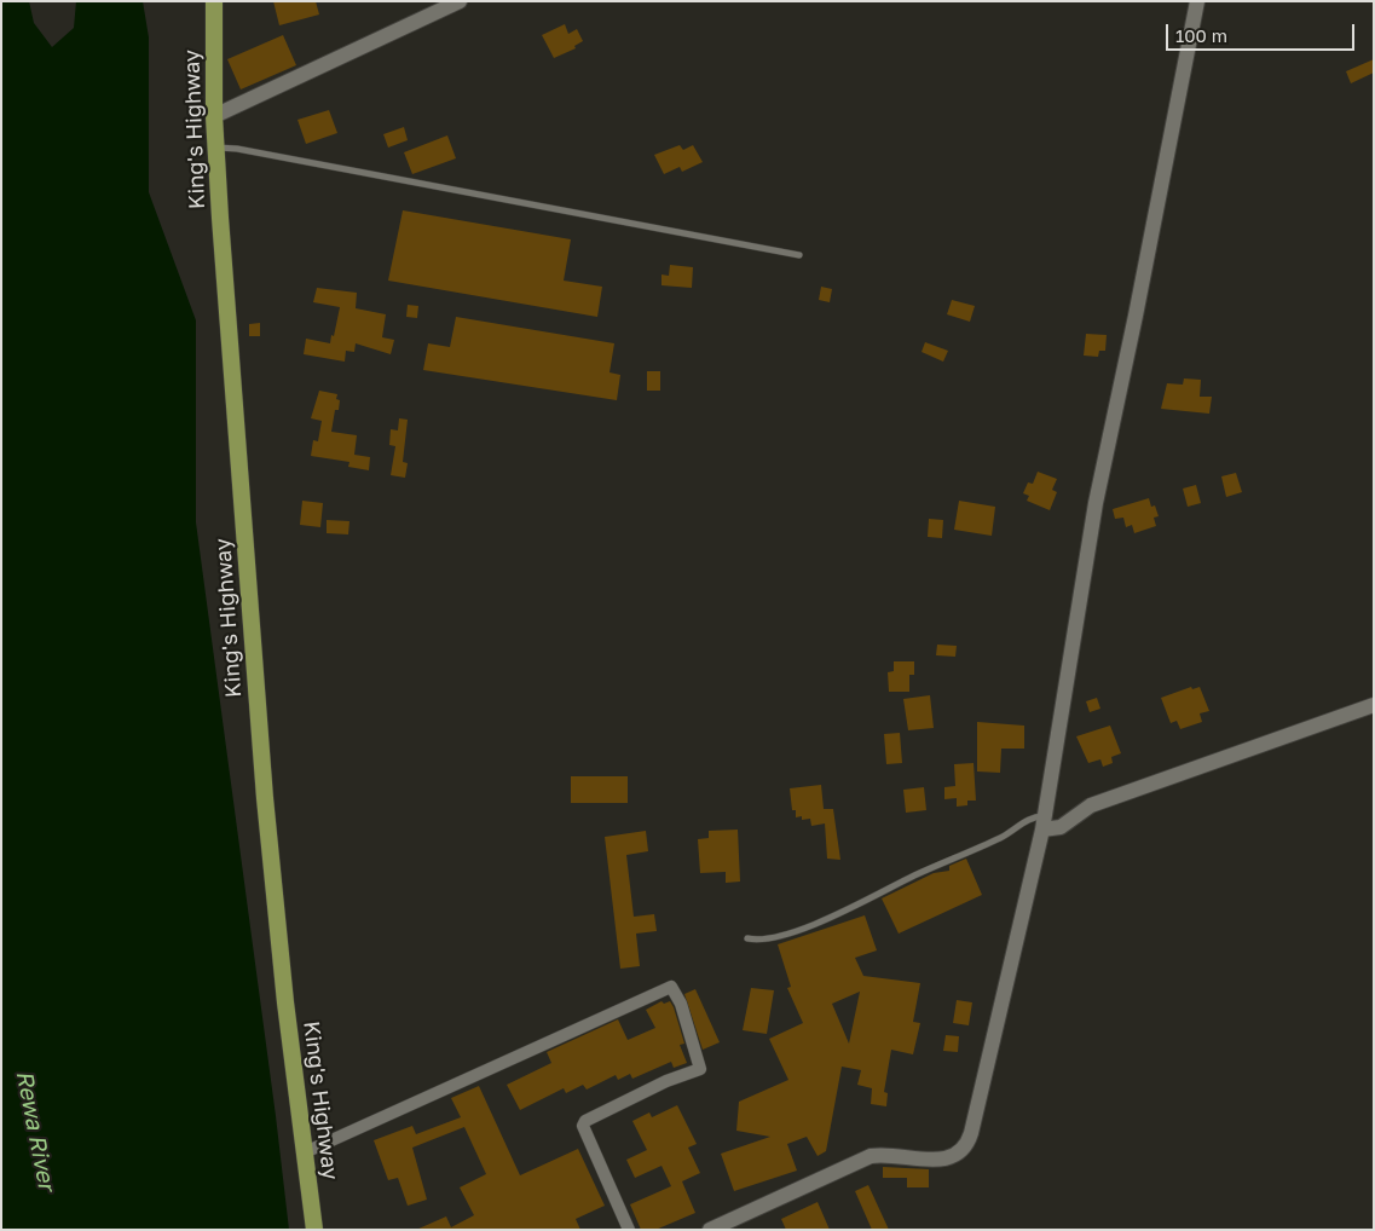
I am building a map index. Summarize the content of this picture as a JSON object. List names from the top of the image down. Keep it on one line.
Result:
{"streets":{"highway":["King's Highway"]},"water":["Rewa River"],"scale_bar":"100 m"}
